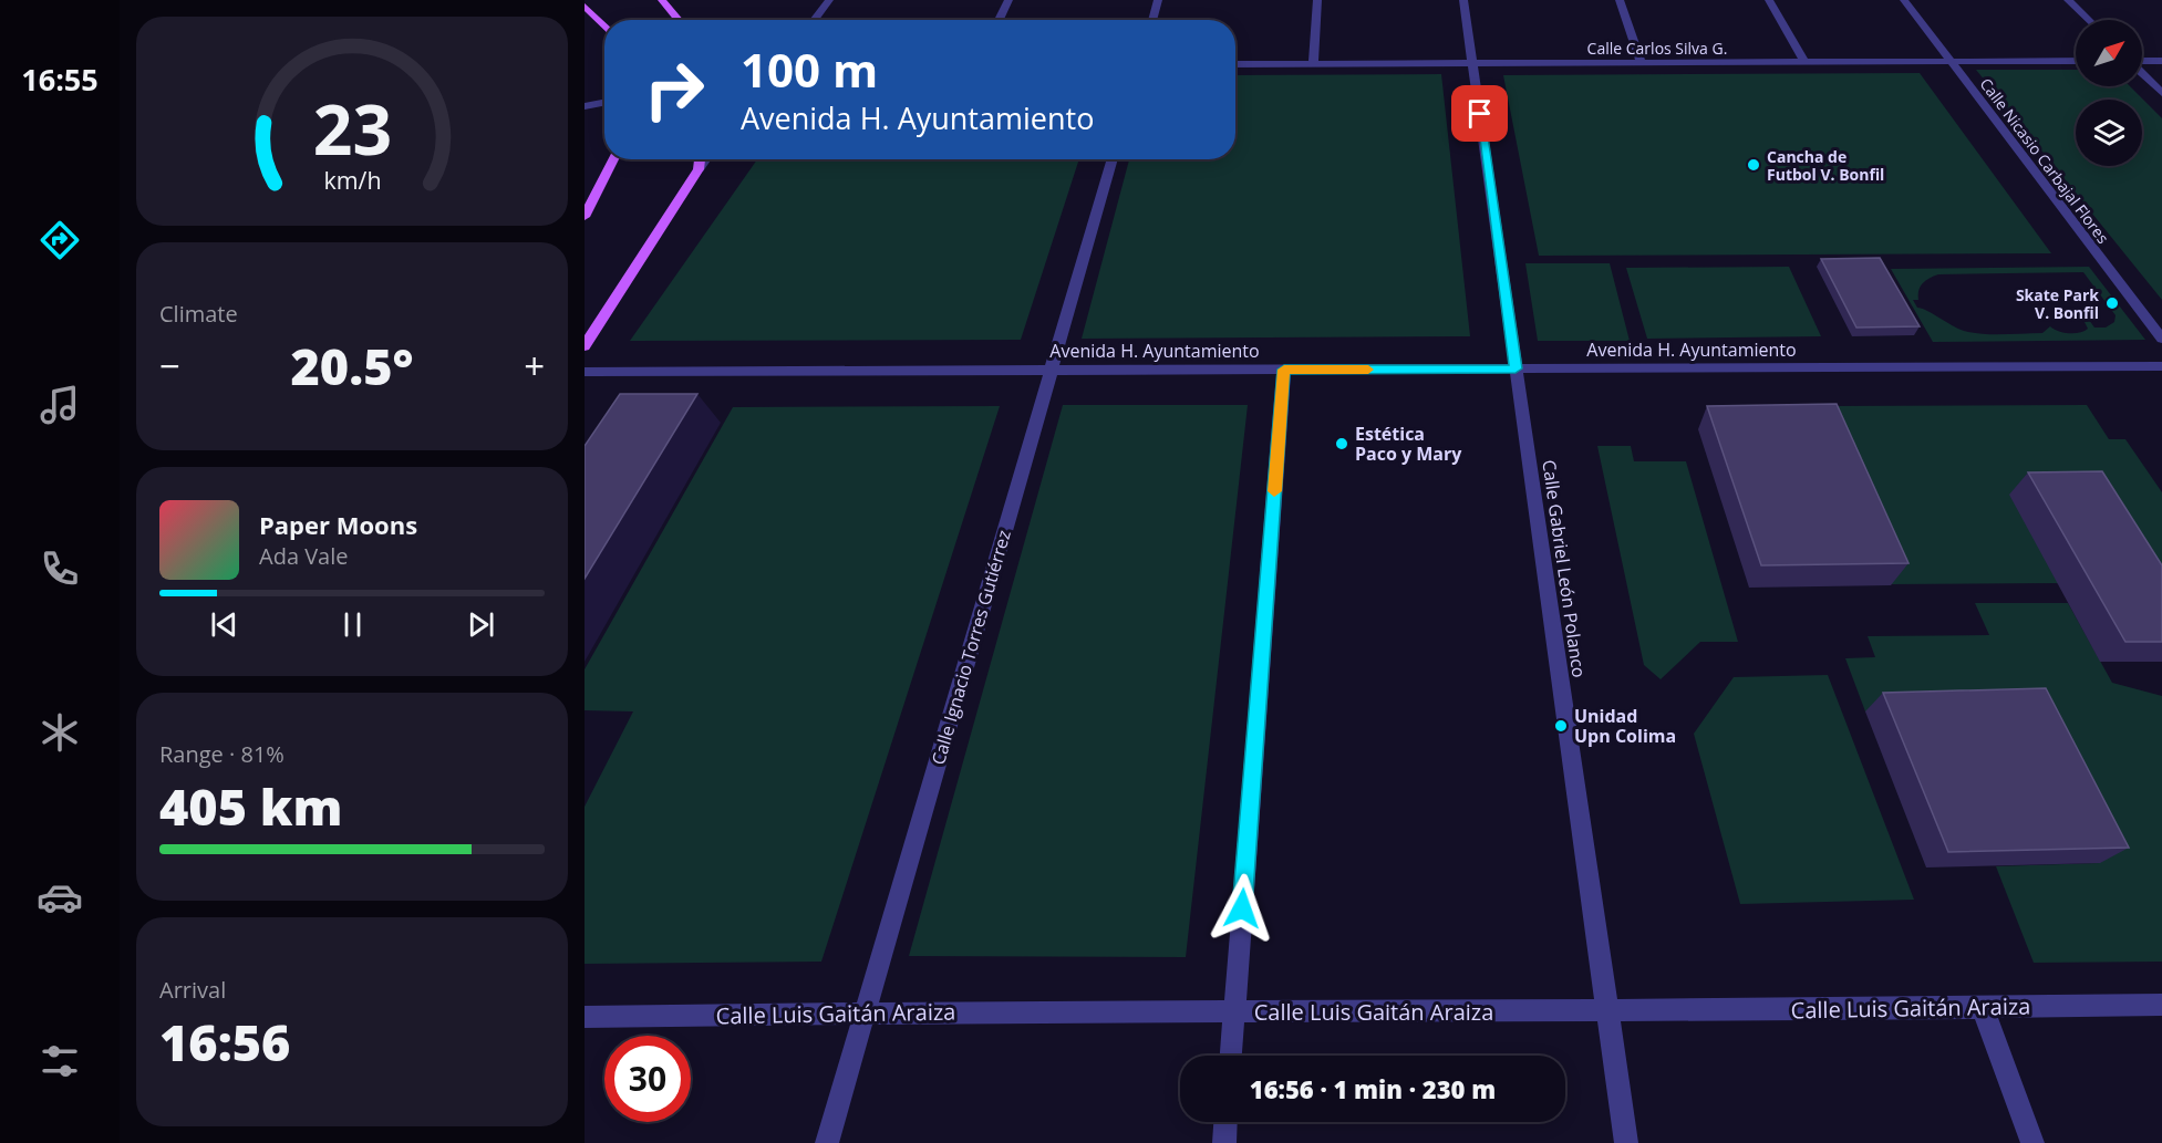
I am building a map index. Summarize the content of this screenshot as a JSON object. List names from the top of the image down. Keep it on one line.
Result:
{"streets":{"street":["Calle Carlos Silva G.","Calle Nicasio Carbajal Flores","Avenida H. Ayuntamiento","Calle Gabriel León Polanco","Calle Ignacio Torres Gutiérrez","Calle Luis Gaitán Araiza"]},"crossings":[["Calle Carlos Silva G.","Calle Nicasio Carbajal Flores"],["Calle Carlos Silva G.","Calle Gabriel León Polanco"],["Avenida H. Ayuntamiento","Calle Gabriel León Polanco"],["Avenida H. Ayuntamiento","Calle Ignacio Torres Gutiérrez"],["Calle Gabriel León Polanco","Calle Luis Gaitán Araiza"],["Calle Ignacio Torres Gutiérrez","Calle Luis Gaitán Araiza"]],"places":["Cancha de Futbol V. Bonfil","Skate Park V. Bonfil","Estética Paco y Mary","Unidad Upn Colima"],"north":"top right","page":{"tabs":"16:55","turn":["100 m","Avenida H. Ayuntamiento"],"tile":["Climate",["Range · 81%","405 km"],["Arrival","16:56"]],"heat":["−","20.5°","+"],"song":["Paper Moons","Ada Vale"],"limit":"30","trip":"16:56 · 1 min · 230 m","gauge":["23","km/h"]}}
